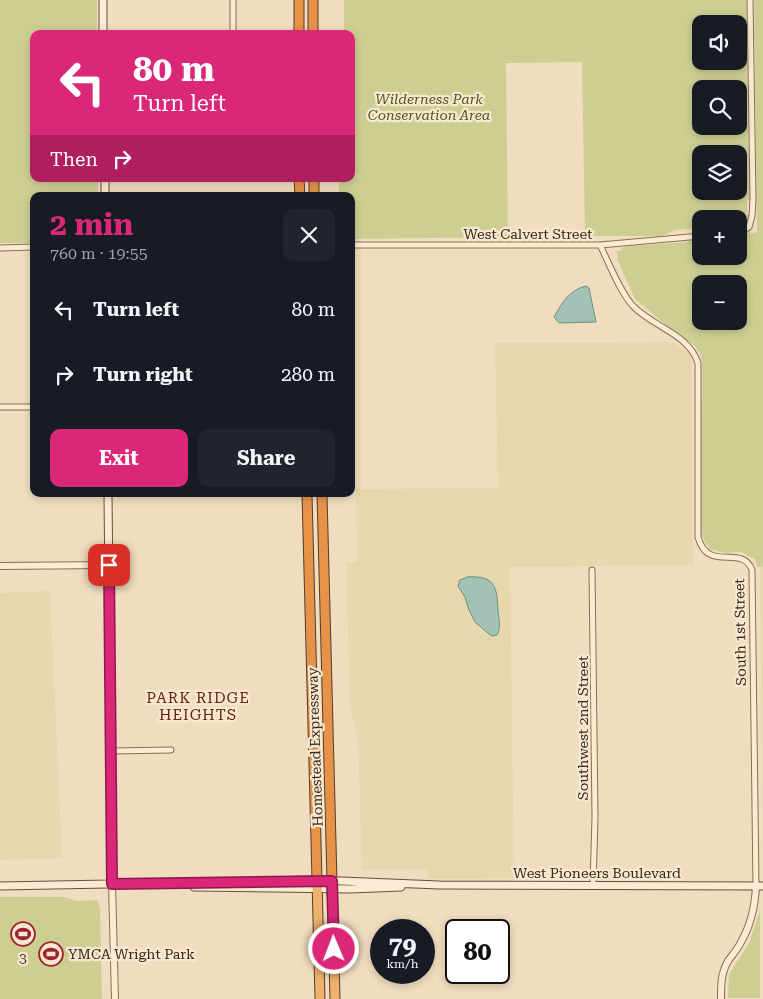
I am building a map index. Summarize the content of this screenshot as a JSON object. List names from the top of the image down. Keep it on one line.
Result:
{"streets":{"highway":["Homestead Expressway"],"main road":["West Pioneers Boulevard"],"street":["West Calvert Street","South 1st Street","Southwest 2nd Street"]},"crossings":[["West Calvert Street","South 1st Street"],["South 1st Street","West Pioneers Boulevard"],["Southwest 2nd Street","West Pioneers Boulevard"],["Homestead Expressway","West Pioneers Boulevard"]],"districts":["PARK RIDGE HEIGHTS"],"parks":["Wilderness Park Conservation Area"],"places":{"sports":["3","YMCA Wright Park"]},"page":{"map_buttons":["+","−"],"turn":["80 m","Turn left"],"then":"Then","heading":["2 min","760 m · 19:55"],"list":[{"name":"Turn left","value":"80 m"},{"name":"Turn right","value":"280 m"}],"buttons":["Exit","Share"],"speed":"79 km/h","limit":"80"}}
